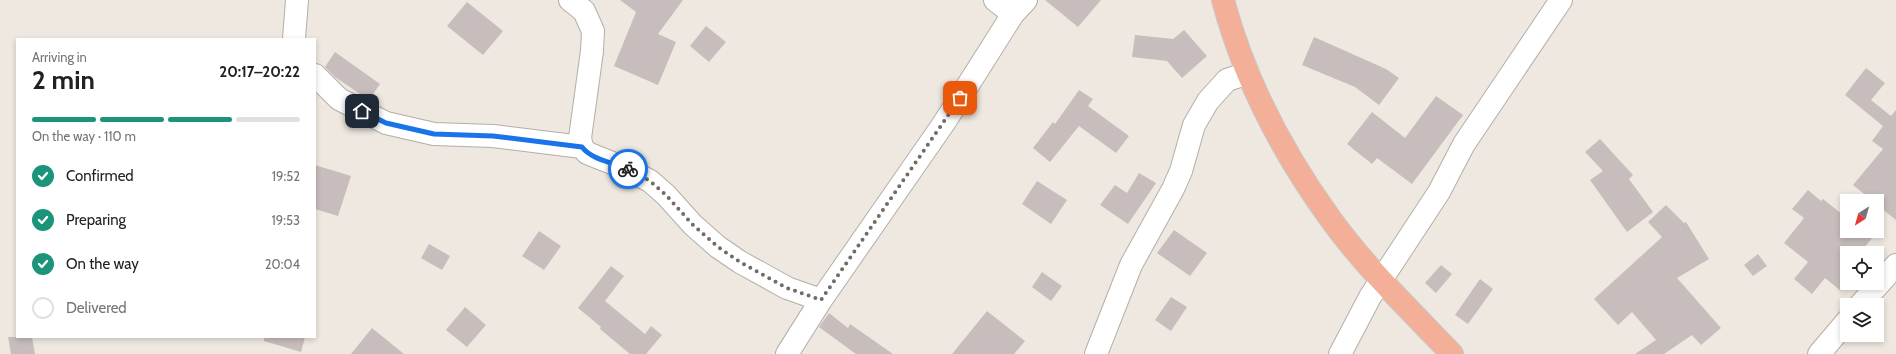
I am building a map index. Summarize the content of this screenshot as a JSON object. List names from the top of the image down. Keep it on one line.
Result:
{"north":"bottom left","page":{"heading":["2 min","Arriving in","20:17–20:22"],"bar":"On the way · 110 m","list":[["Confirmed","19:52"],["Preparing","19:53"],["On the way","20:04"],"Delivered"]}}
